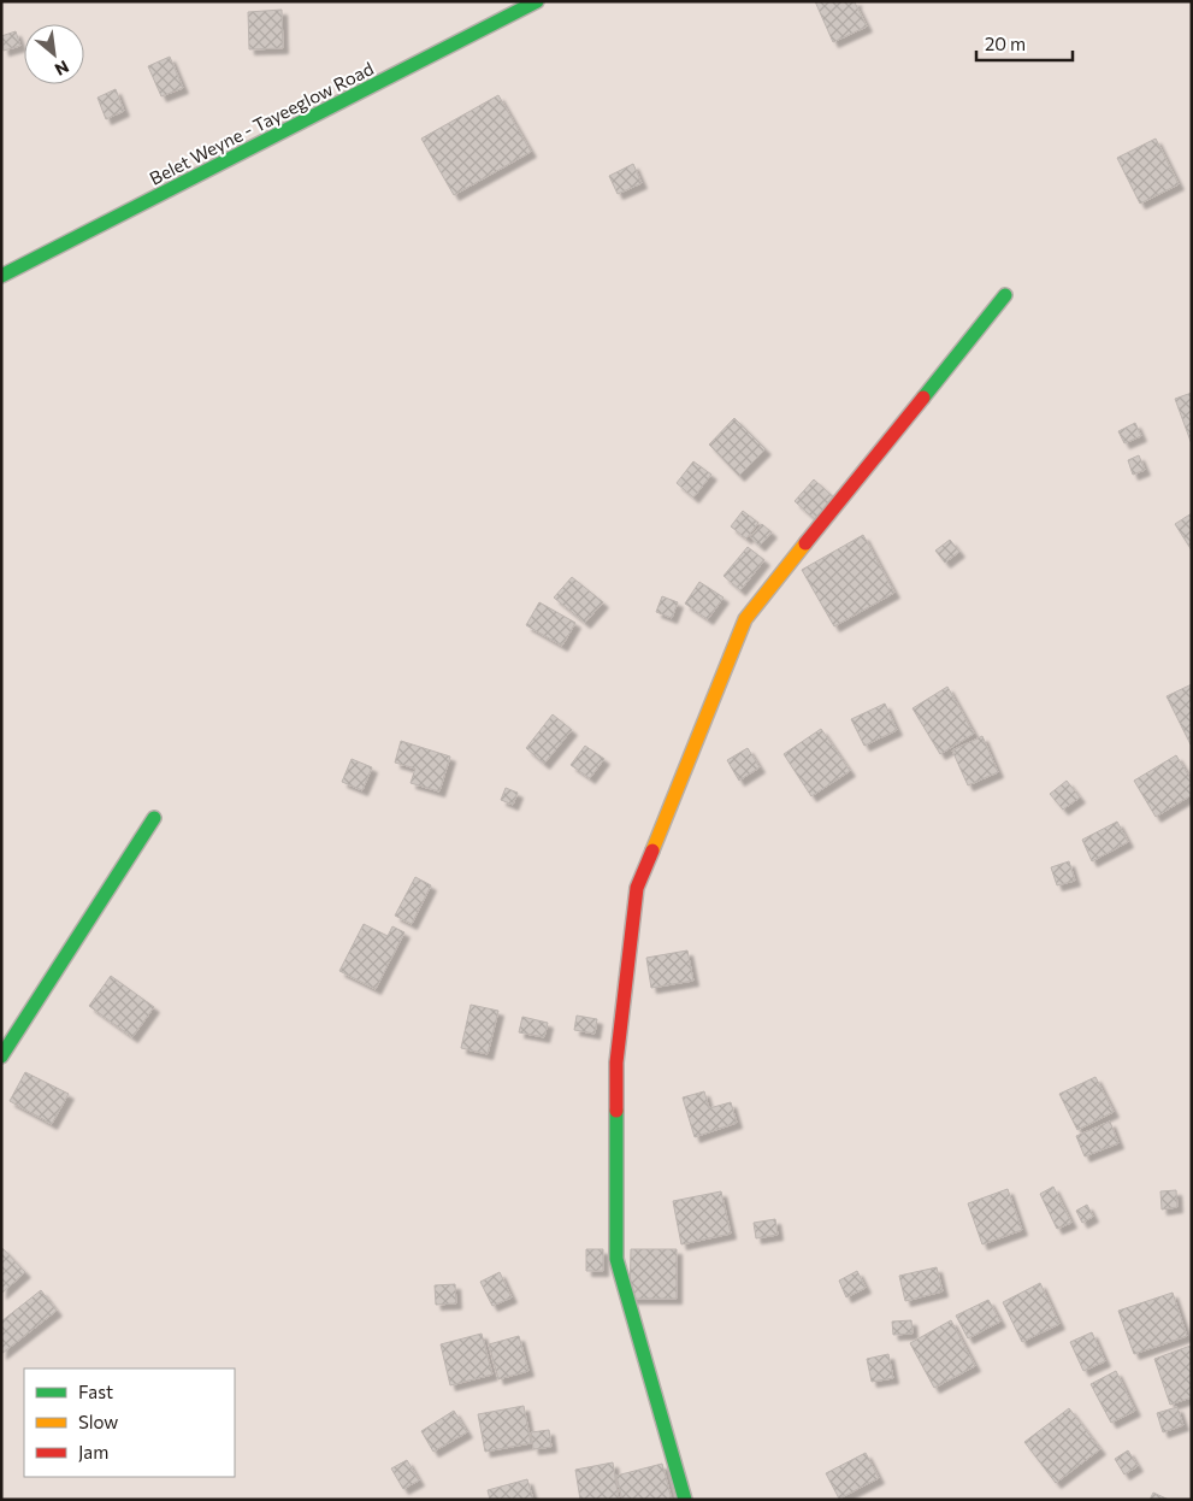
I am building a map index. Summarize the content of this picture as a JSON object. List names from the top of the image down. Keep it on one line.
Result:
{"streets":{"street":["Belet Weyne - Tayeeglow Road"]},"legend":["Fast","Slow","Jam"],"scale_bar":"20 m","north":"bottom right"}
